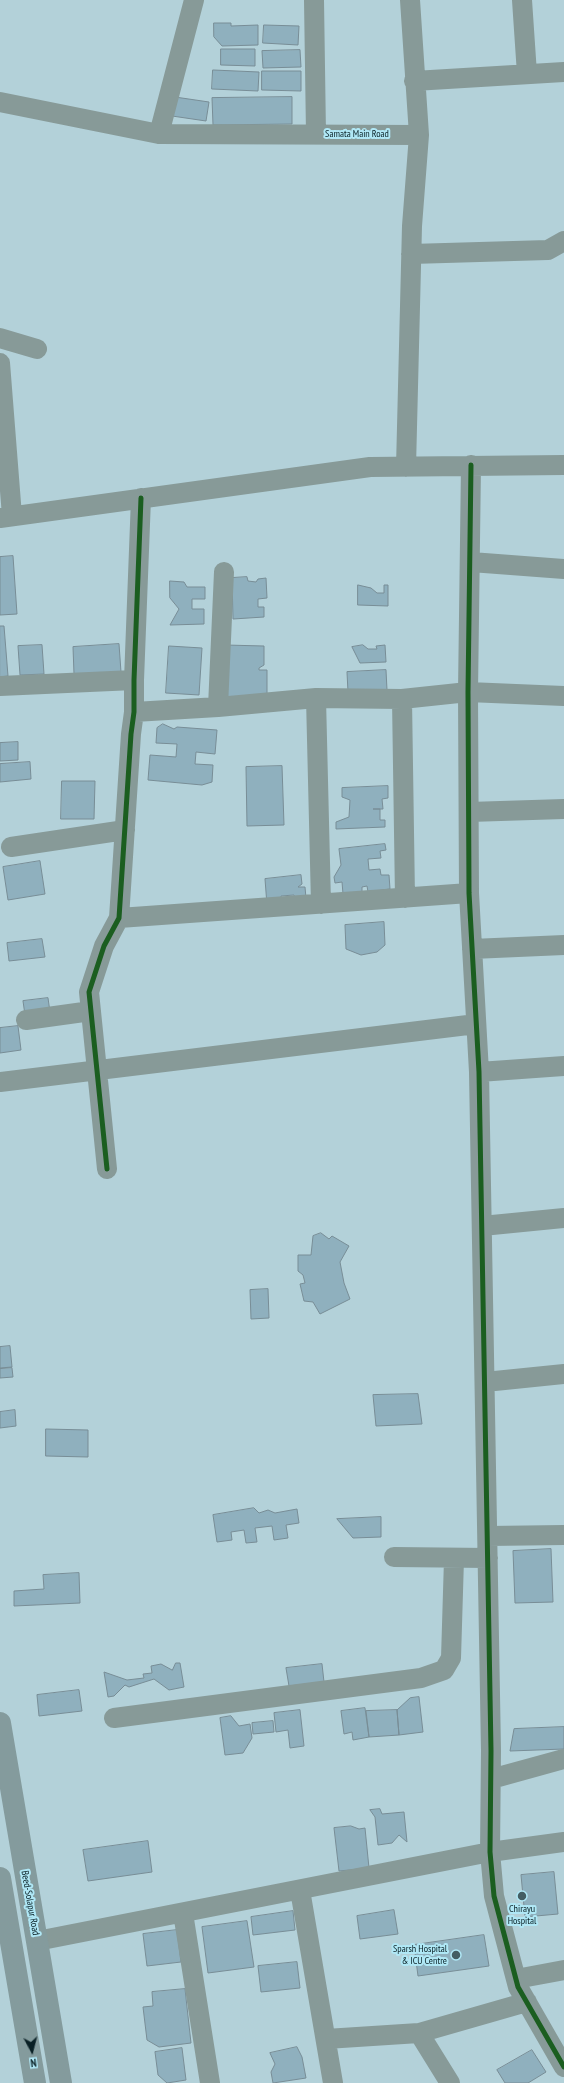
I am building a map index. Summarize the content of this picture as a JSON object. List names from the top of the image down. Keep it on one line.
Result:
{"streets":{"main road":["Beed-Solapur Road"],"street":["Samata Main Road"]},"places":["Chirayu Hospital","Sparsh Hospital & ICU Centre"],"north":"bottom"}
